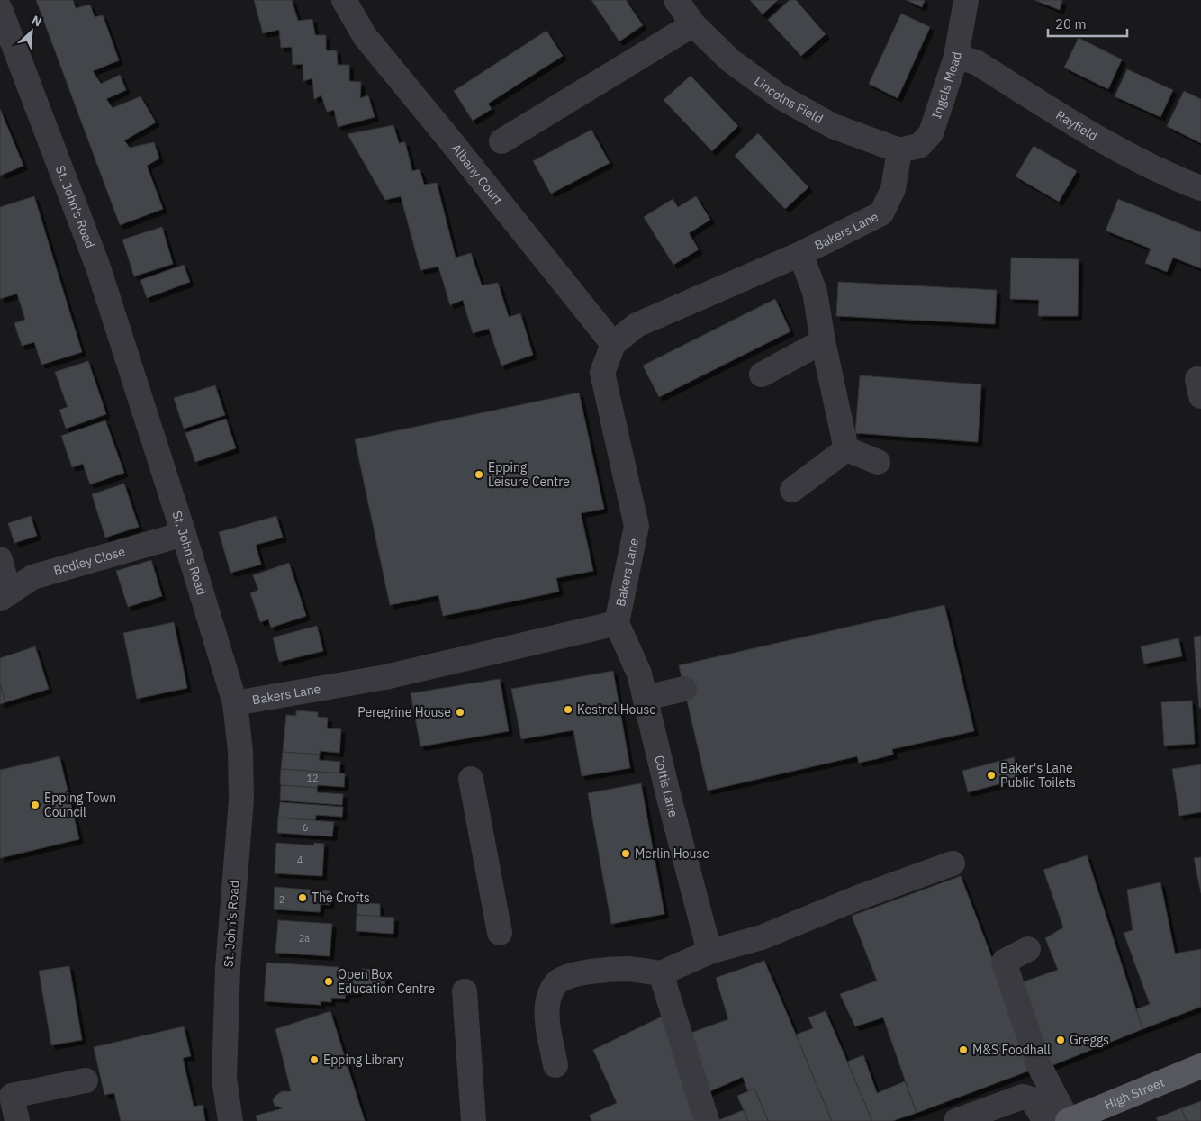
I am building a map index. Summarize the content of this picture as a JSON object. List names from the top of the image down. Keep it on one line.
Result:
{"streets":{"main road":["High Street"],"street":["Ingels Mead","Lincolns Field","Rayfield","Albany Court","St. John's Road","Bakers Lane","Bodley Close","Cottis Lane"]},"crossings":[["Ingels Mead","Lincolns Field"],["Ingels Mead","Rayfield"],["Ingels Mead","Bakers Lane"],["Lincolns Field","Bakers Lane"],["Albany Court","Bakers Lane"],["St. John's Road","Bakers Lane"],["St. John's Road","Bodley Close"],["Bakers Lane","Cottis Lane"]],"places":["Epping Leisure Centre","Kestrel House","Peregrine House","Baker's Lane Public Toilets","Epping Town Council","Merlin House","The Crofts","Open Box Education Centre","Greggs","M&S Foodhall","Epping Library"],"house_numbers":["12","6","4","2","2a"],"scale_bar":"20 m","north":"top right"}
